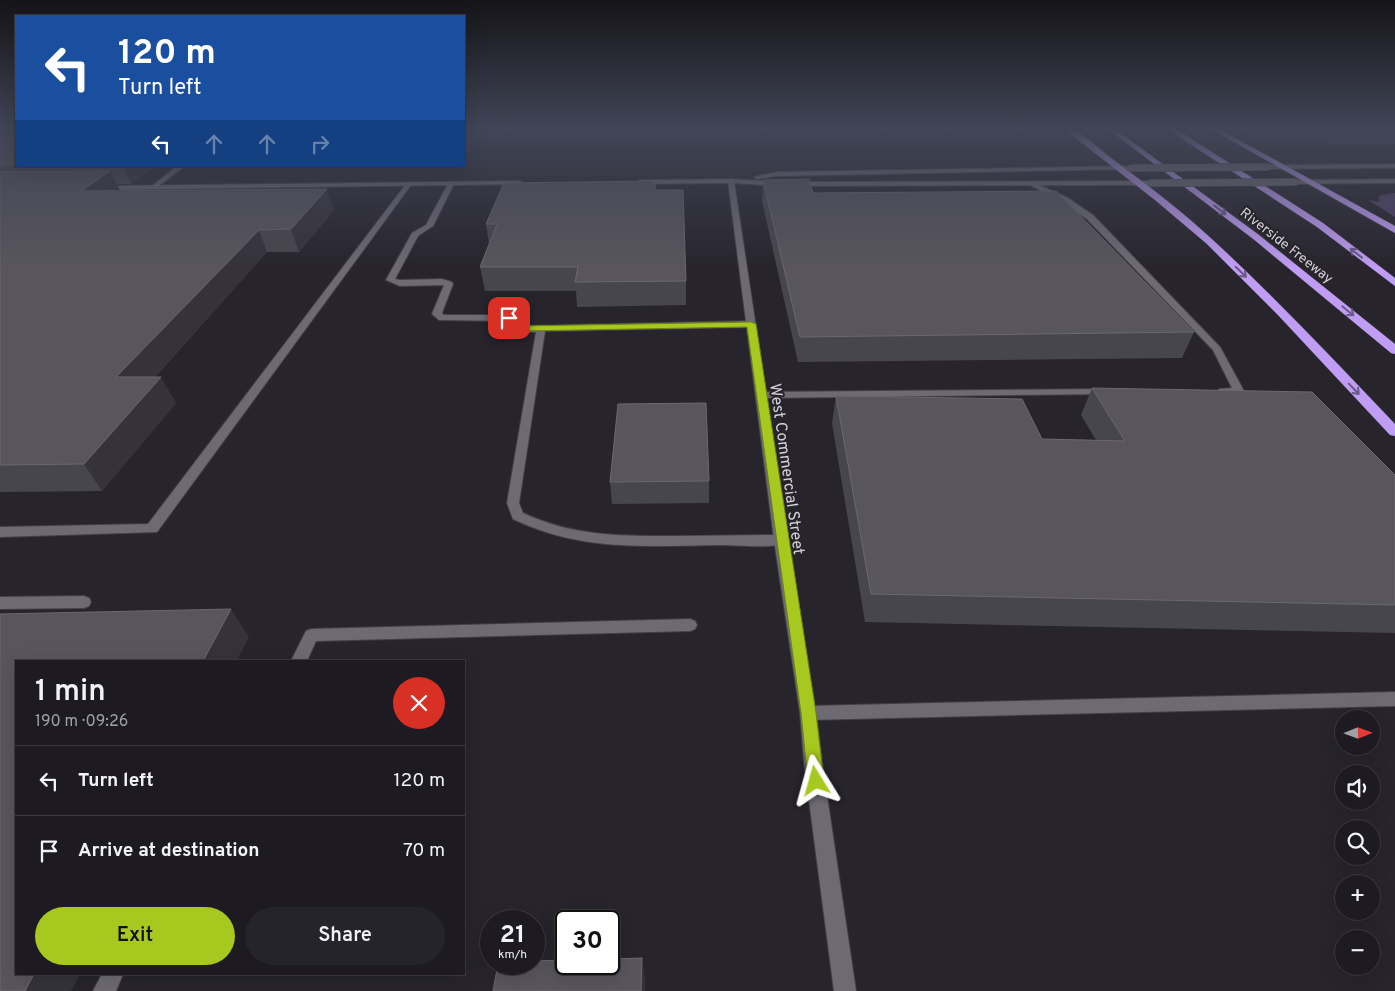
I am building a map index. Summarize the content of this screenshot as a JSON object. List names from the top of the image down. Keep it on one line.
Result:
{"streets":{"highway":["Riverside Freeway"],"street":["West Commercial Street"]},"north":"right","page":{"turn":["120 m","Turn left"],"heading":["1 min","190 m · 09:26"],"map_buttons":["+","−"],"list":[{"name":"Turn left","value":"120 m"},{"name":"Arrive at destination","value":"70 m"}],"buttons":["Exit","Share"],"speed":"21 km/h","limit":"30"}}
